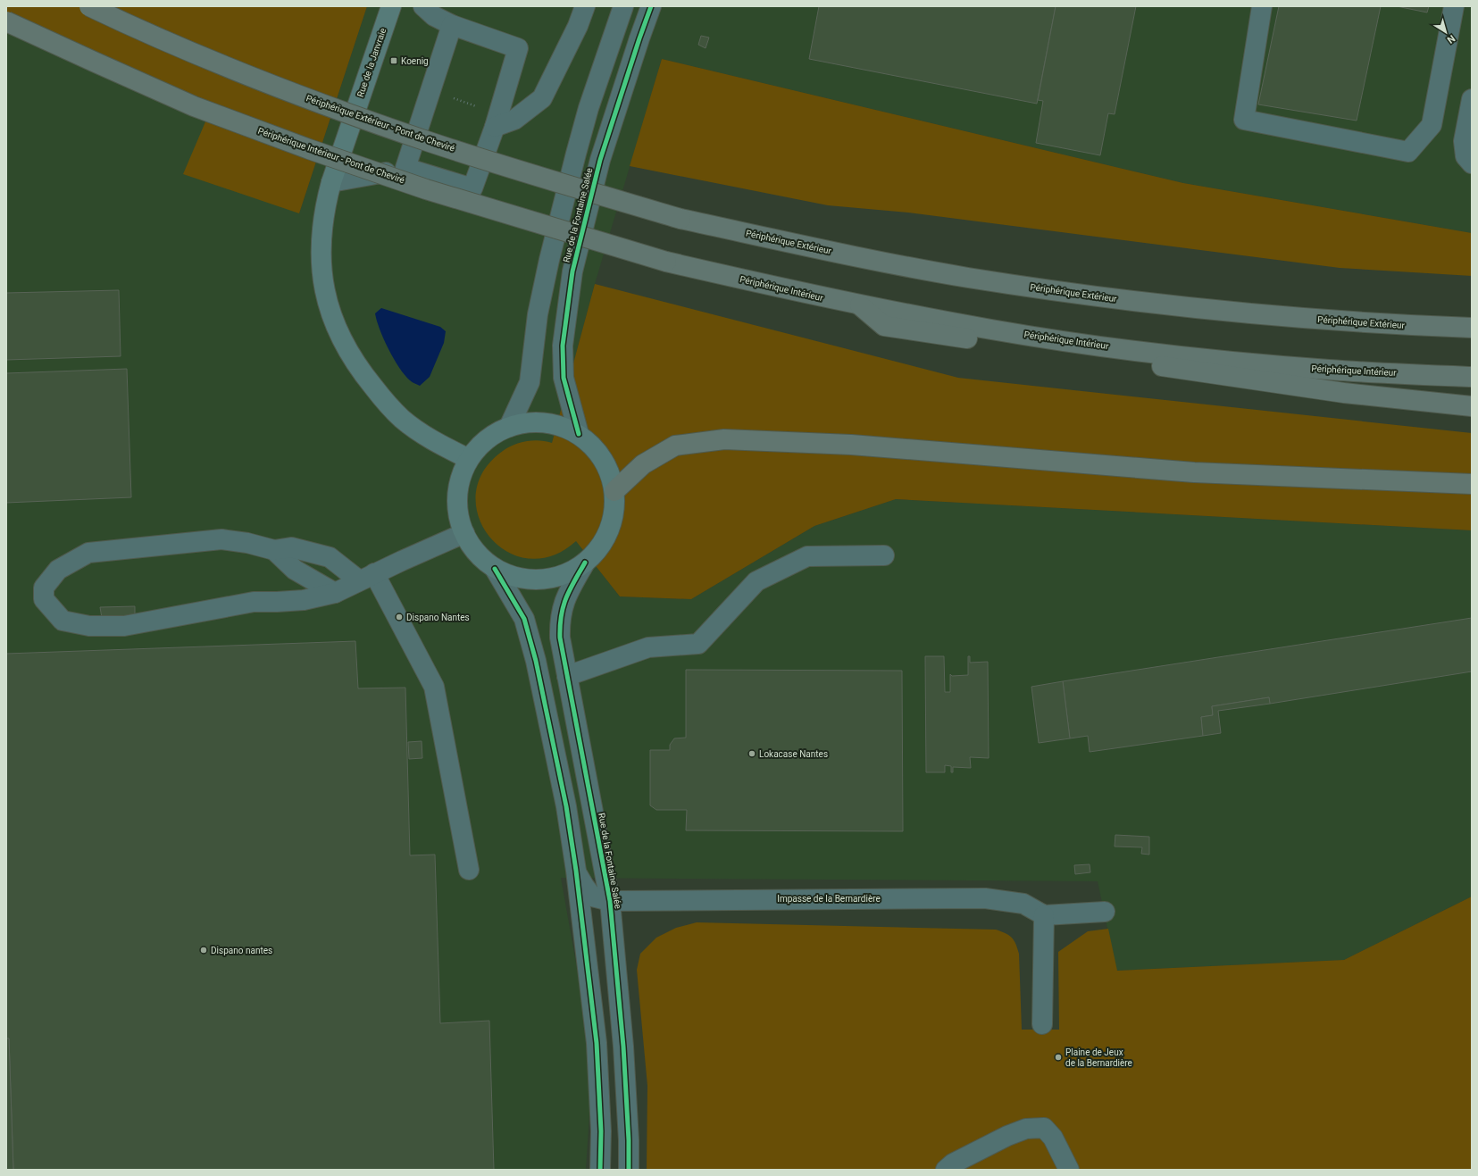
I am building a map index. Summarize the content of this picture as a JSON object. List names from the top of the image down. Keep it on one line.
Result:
{"streets":{"highway":["Périphérique Extérieur - Pont de Cheviré","Périphérique Intérieur - Pont de Cheviré","Périphérique Extérieur","Périphérique Intérieur"],"main road":["Rue de la Janvraie"],"street":["Rue de la Fontaine Salée","Impasse de la Bernardière"]},"crossings":[["Périphérique Extérieur - Pont de Cheviré","Périphérique Extérieur"],["Périphérique Intérieur - Pont de Cheviré","Périphérique Intérieur"],["Rue de la Fontaine Salée","Impasse de la Bernardière"]],"places":{"transit":["Koenig"],"other":["Dispano Nantes","Lokacase Nantes","Dispano nantes","Plaine de Jeux de la Bernardière"]},"north":"bottom right"}
